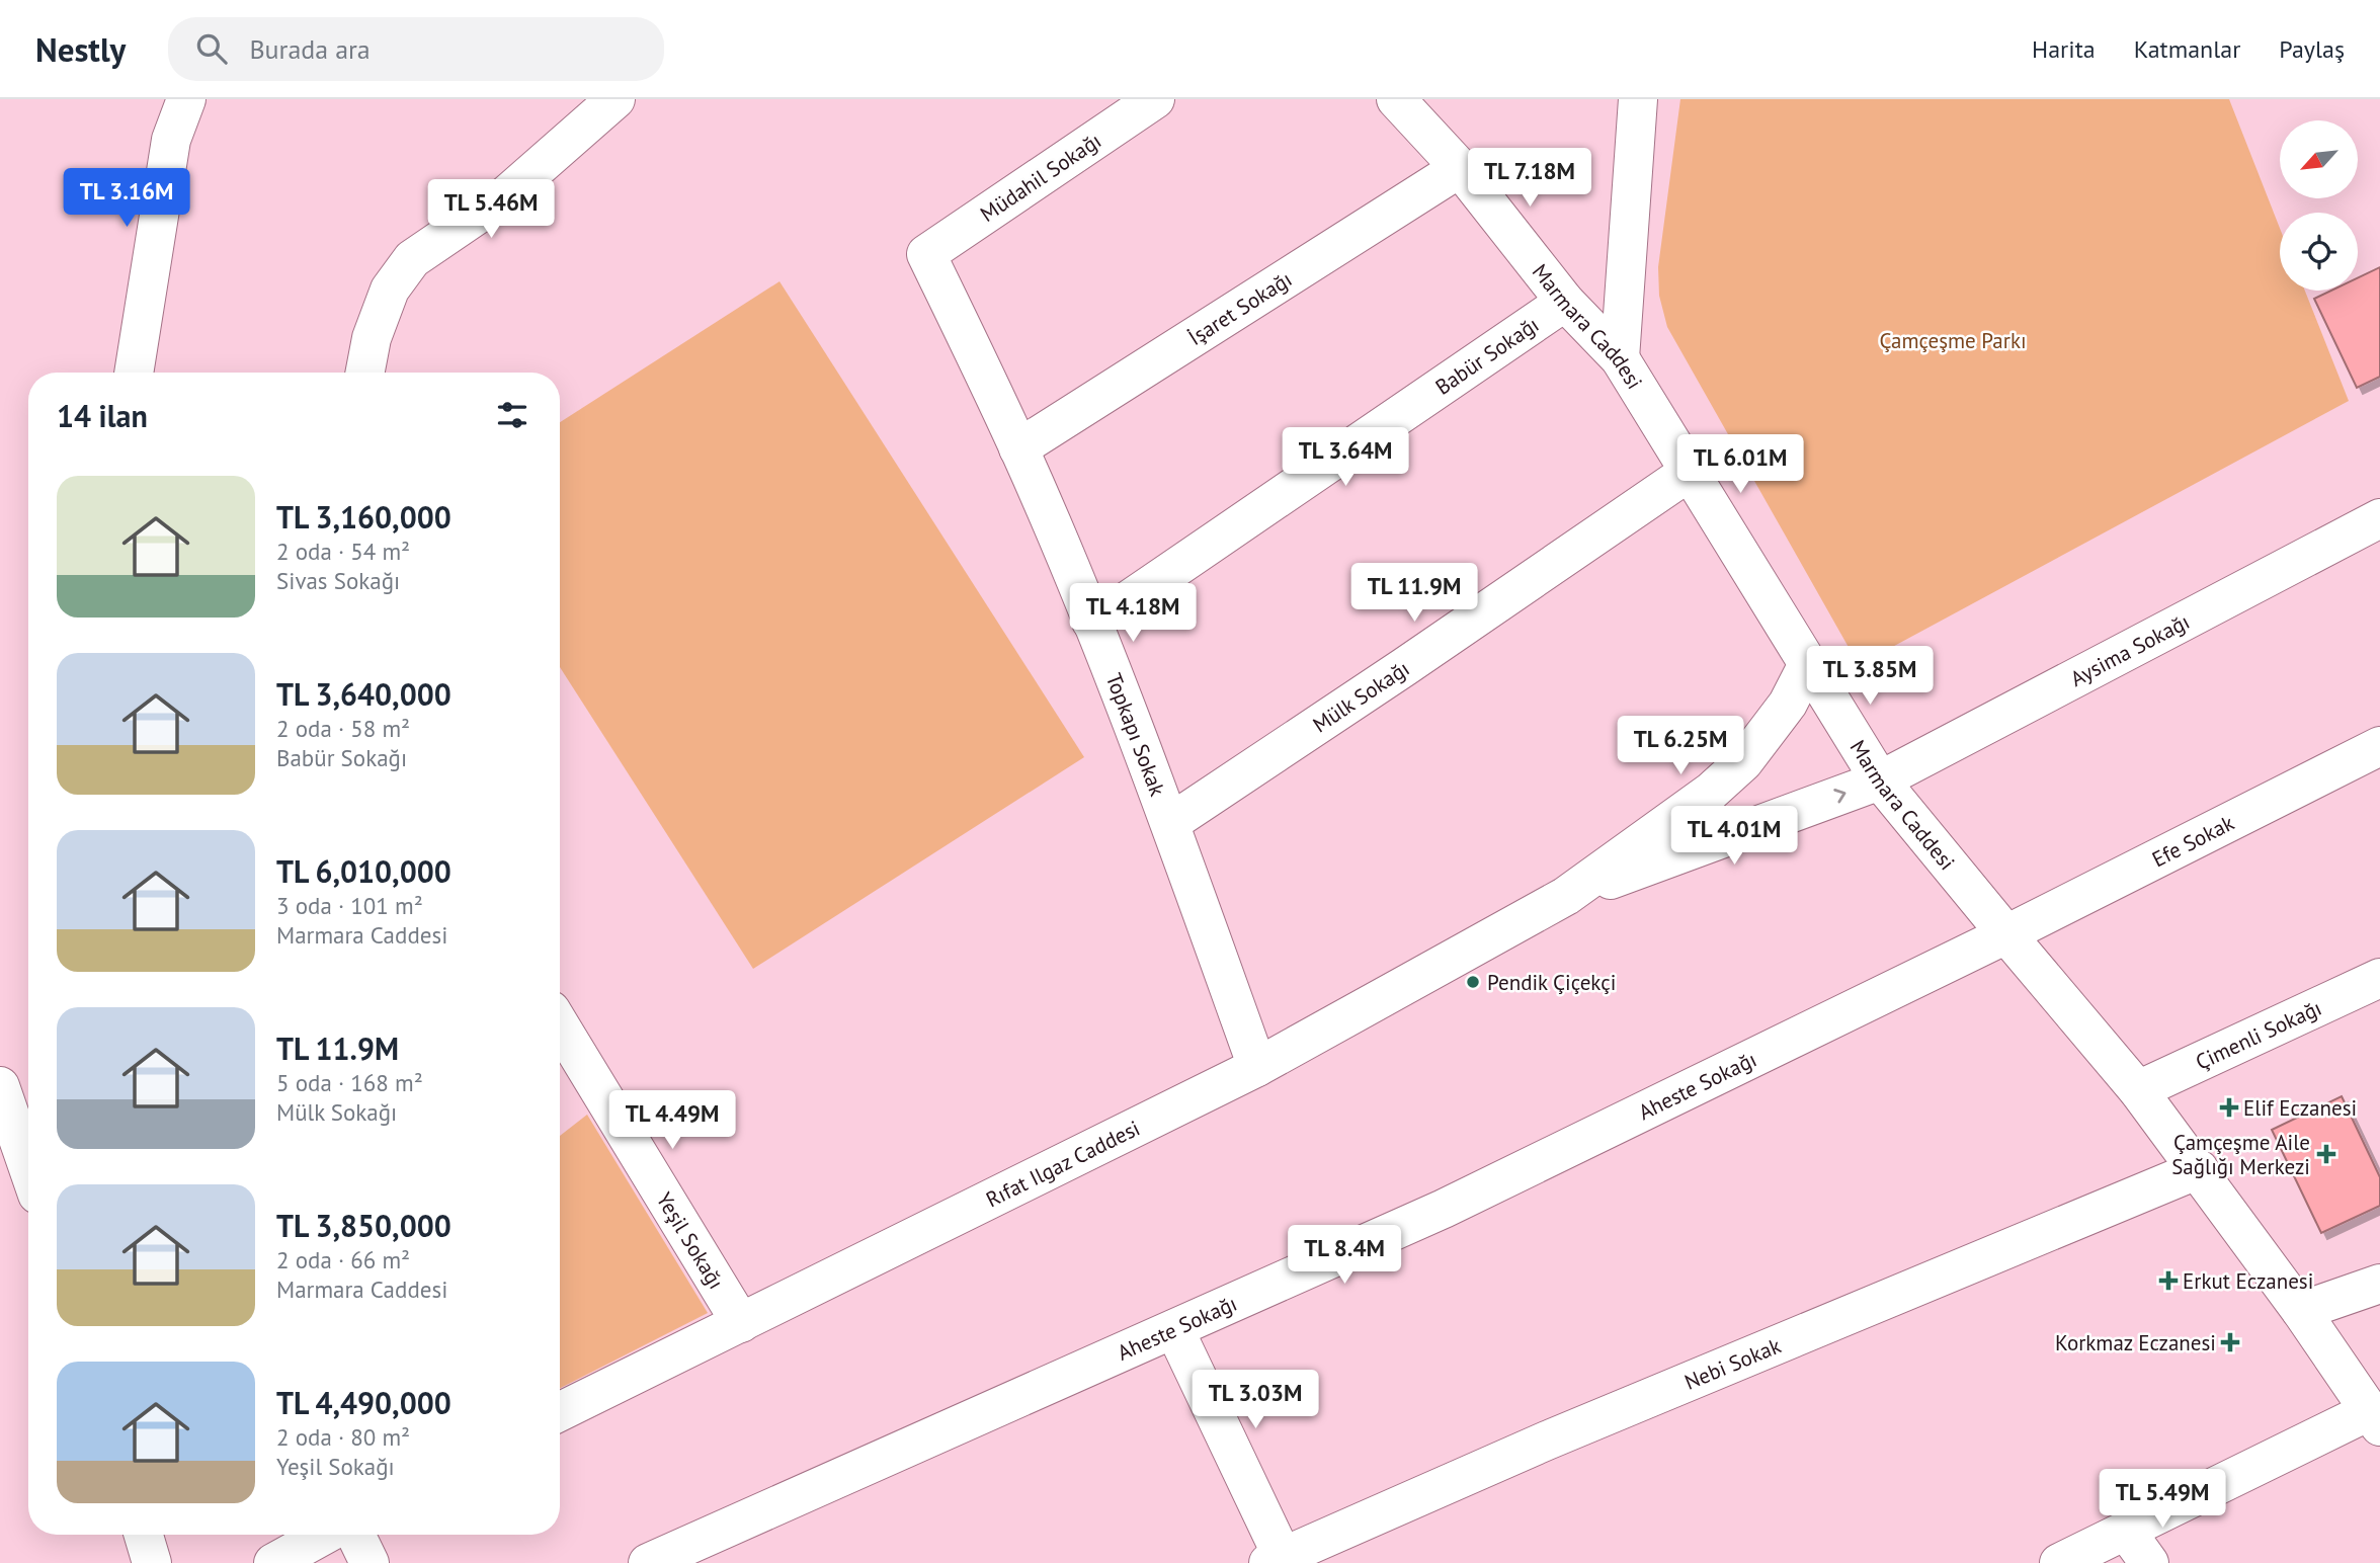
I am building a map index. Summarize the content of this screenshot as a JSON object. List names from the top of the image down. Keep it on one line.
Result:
{"streets":{"street":["Müdahil Sokağı","İşaret Sokağı","Marmara Caddesi","Babür Sokağı","Aysima Sokağı","Mülk Sokağı","Topkapı Sokak","Efe Sokak","Çimenli Sokağı","Aheste Sokağı","Rıfat Ilgaz Caddesi","Yeşil Sokağı","Nebi Sokak"]},"crossings":[["Müdahil Sokağı","Topkapı Sokak"],["İşaret Sokağı","Marmara Caddesi"],["İşaret Sokağı","Topkapı Sokak"],["Marmara Caddesi","Babür Sokağı"],["Marmara Caddesi","Aysima Sokağı"],["Marmara Caddesi","Mülk Sokağı"],["Marmara Caddesi","Efe Sokak"],["Marmara Caddesi","Çimenli Sokağı"],["Marmara Caddesi","Aheste Sokağı"],["Marmara Caddesi","Rıfat Ilgaz Caddesi"],["Marmara Caddesi","Nebi Sokak"],["Babür Sokağı","Topkapı Sokak"],["Aysima Sokağı","Rıfat Ilgaz Caddesi"],["Mülk Sokağı","Topkapı Sokak"],["Topkapı Sokak","Rıfat Ilgaz Caddesi"],["Efe Sokak","Aheste Sokağı"],["Rıfat Ilgaz Caddesi","Yeşil Sokağı"]],"parks":["Çamçeşme Parkı"],"places":{"other":["Pendik Çiçekçi"],"health":["Elif Eczanesi","Çamçeşme Aile Sağlığı Merkezi","Erkut Eczanesi","Korkmaz Eczanesi"]},"north":"bottom left","page":{"header":"Nestly","search":"Burada ara","nav":["Harita","Katmanlar","Paylaş"],"price":["TL 7.18M","TL 3.16M","TL 5.46M","TL 3.64M","TL 6.01M","TL 11.9M","TL 4.18M","TL 3.85M","TL 6.25M","TL 4.01M","TL 4.49M","TL 8.4M","TL 3.03M","TL 5.49M"],"heading":"14 ilan","list":[{"name":"TL 3,160,000","note":"2 oda · 54 m² · Sivas Sokağı"},{"name":"TL 3,640,000","note":"2 oda · 58 m² · Babür Sokağı"},{"name":"TL 6,010,000","note":"3 oda · 101 m² · Marmara Caddesi"},{"name":"TL 11.9M","note":"5 oda · 168 m² · Mülk Sokağı"},{"name":"TL 3,850,000","note":"2 oda · 66 m² · Marmara Caddesi"},{"name":"TL 4,490,000","note":"2 oda · 80 m² · Yeşil Sokağı"}]}}
